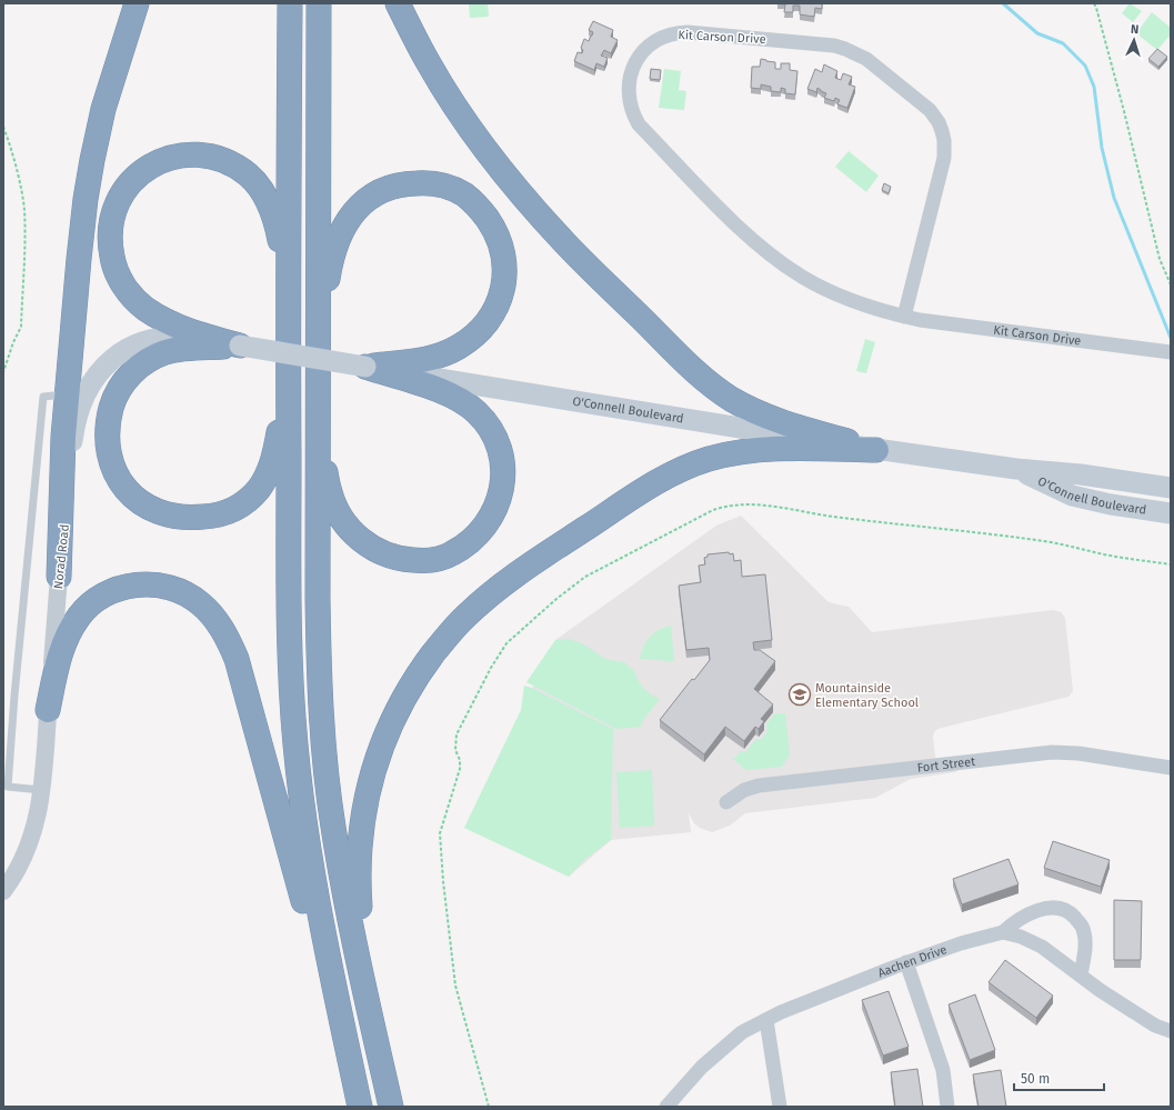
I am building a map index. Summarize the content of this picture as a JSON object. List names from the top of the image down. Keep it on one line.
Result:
{"streets":{"main road":["O'Connell Boulevard","Norad Road"],"street":["Kit Carson Drive","Fort Street","Aachen Drive"]},"crossings":[["O'Connell Boulevard","Norad Road"]],"places":{"school or university":["Mountainside Elementary School"]},"scale_bar":"50 m","north":"top"}
